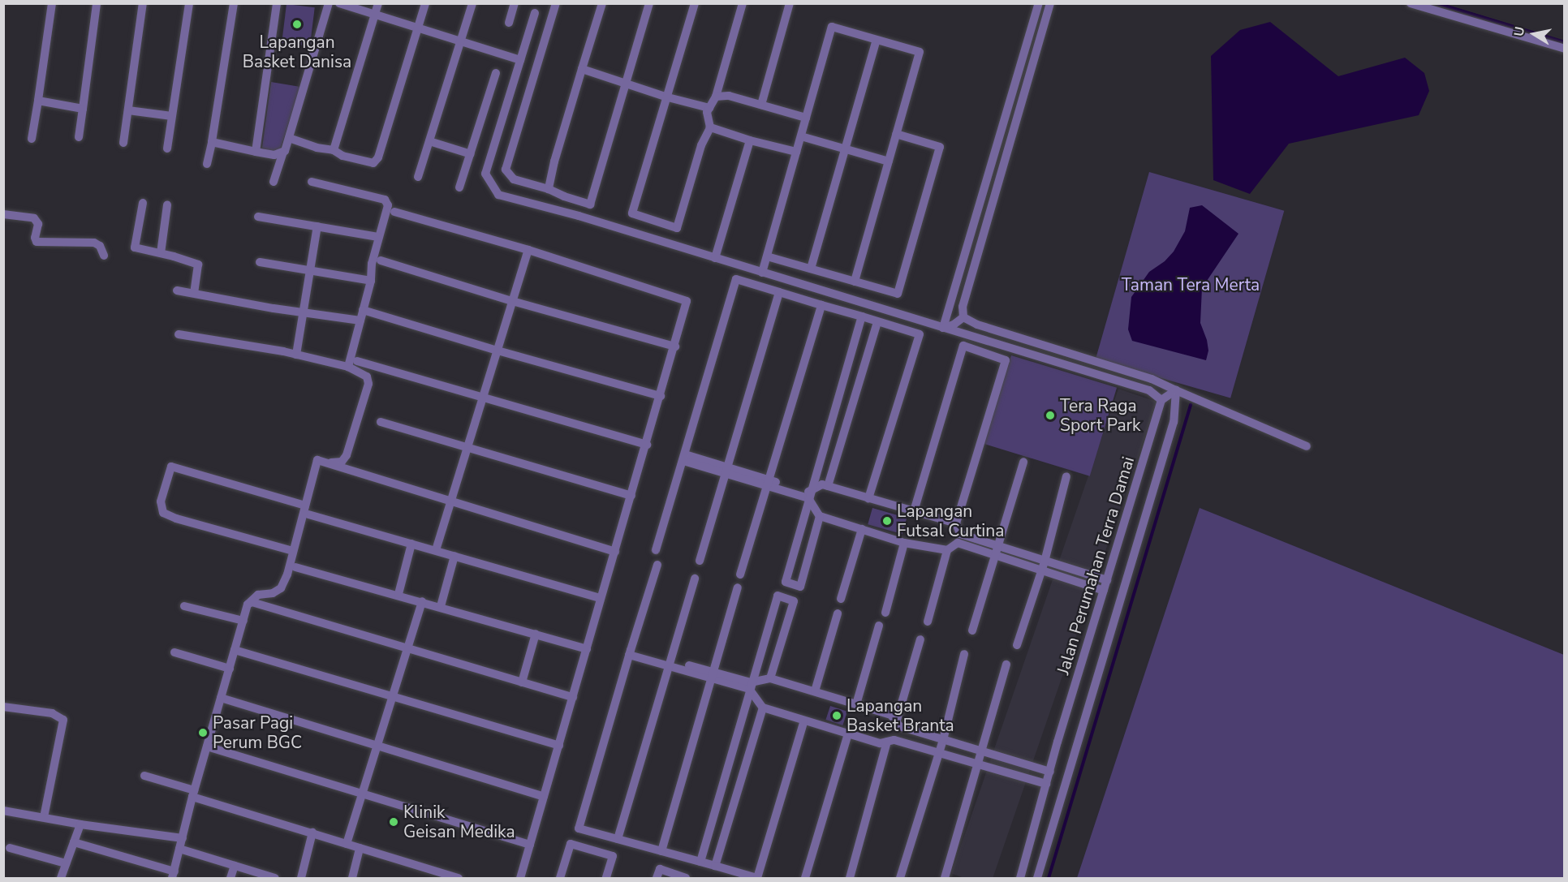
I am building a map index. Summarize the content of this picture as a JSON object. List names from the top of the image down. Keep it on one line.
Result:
{"streets":{"street":["Jalan Perumahan Terra Damai"]},"parks":["Taman Tera Merta"],"places":["Lapangan Basket Danisa","Tera Raga Sport Park","Lapangan Futsal Curtina","Lapangan Basket Branta","Pasar Pagi Perum BGC","Klinik Geisan Medika"],"north":"left"}
